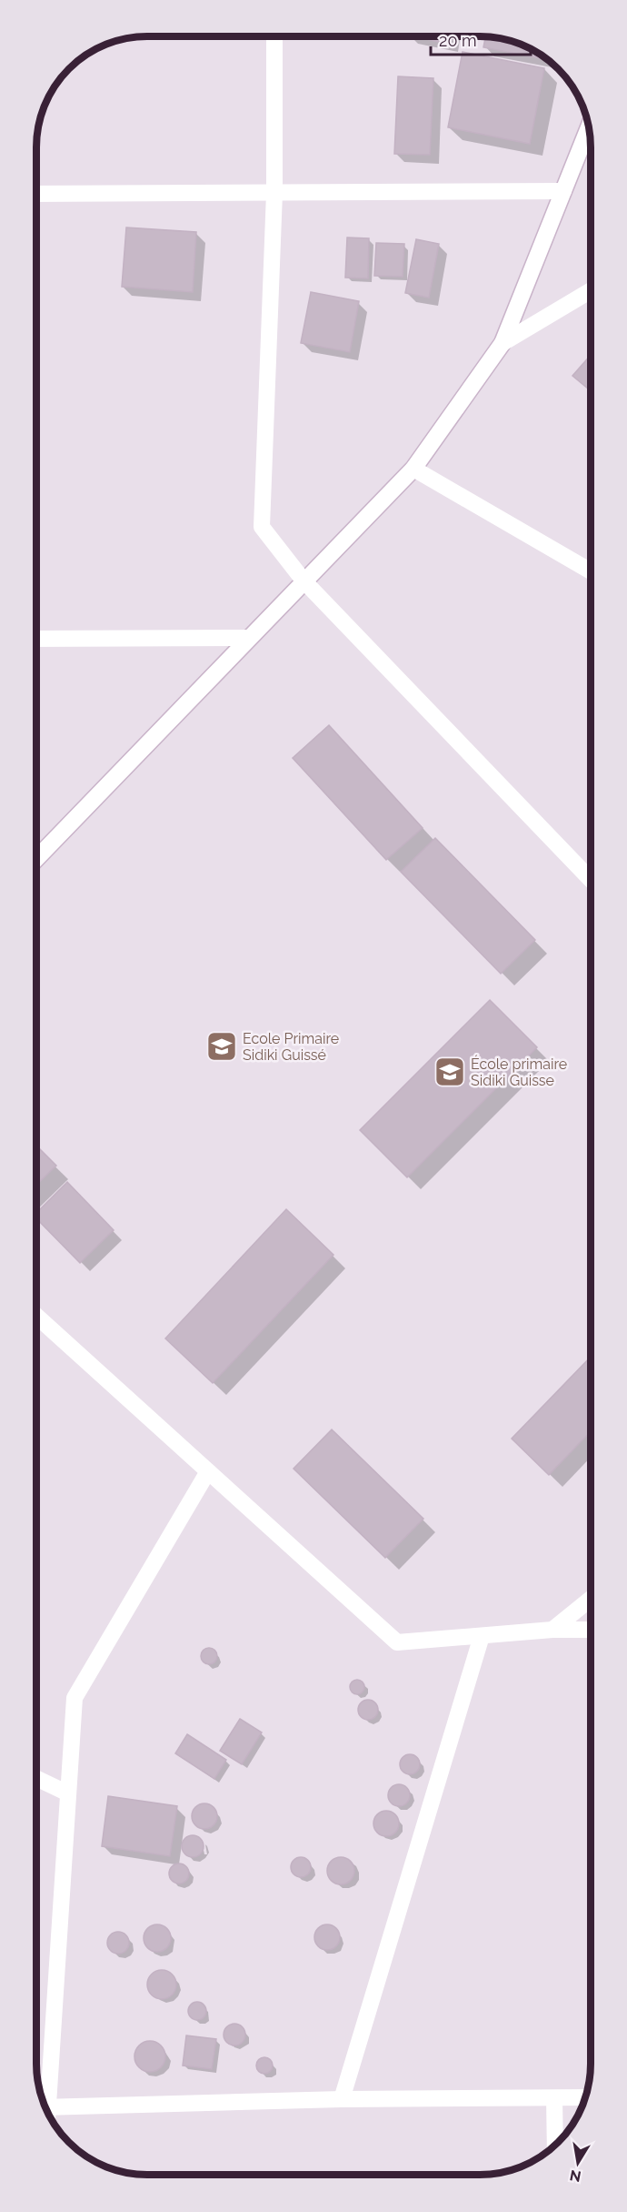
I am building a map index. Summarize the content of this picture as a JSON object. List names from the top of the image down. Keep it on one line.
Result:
{"places":{"school or university":["Ecole Primaire Sidiki Guissé","École primaire Sidiki Guisse"]},"scale_bar":"20 m","north":"bottom"}
